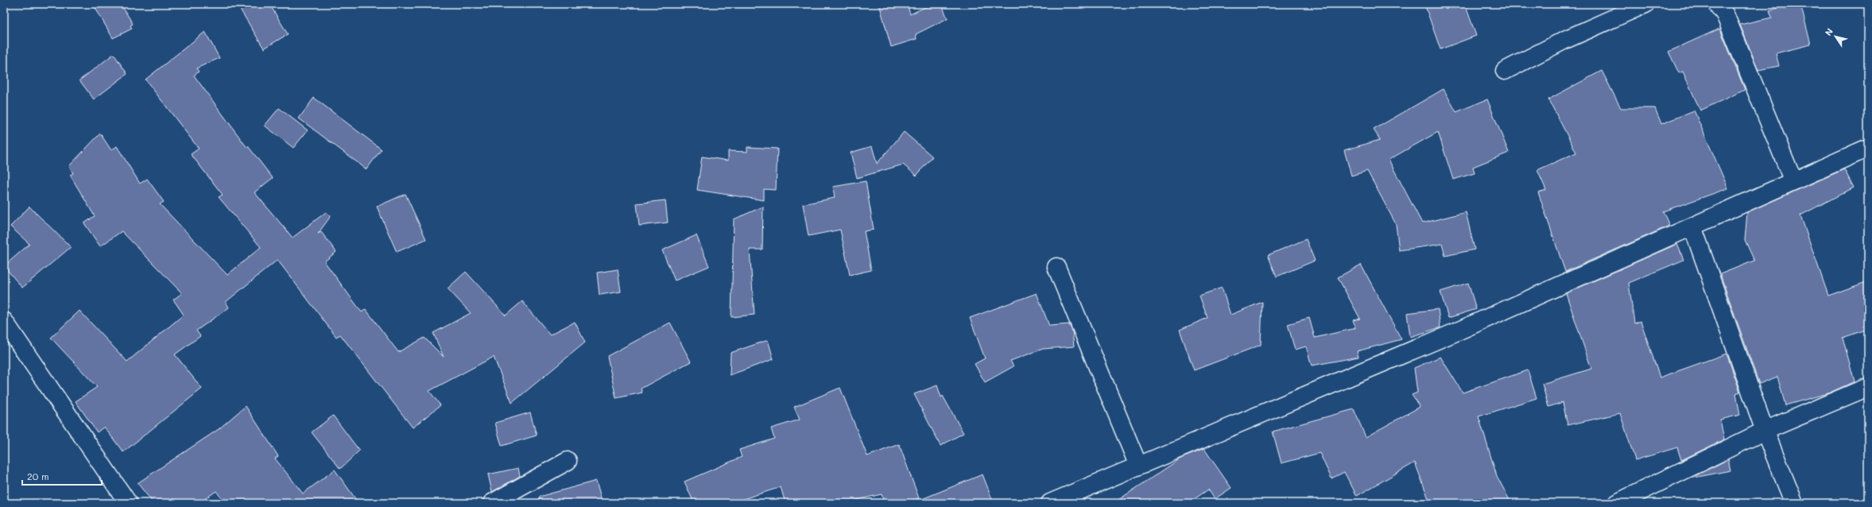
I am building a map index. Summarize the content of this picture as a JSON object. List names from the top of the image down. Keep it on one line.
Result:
{"scale_bar":"20 m","north":"top left"}
